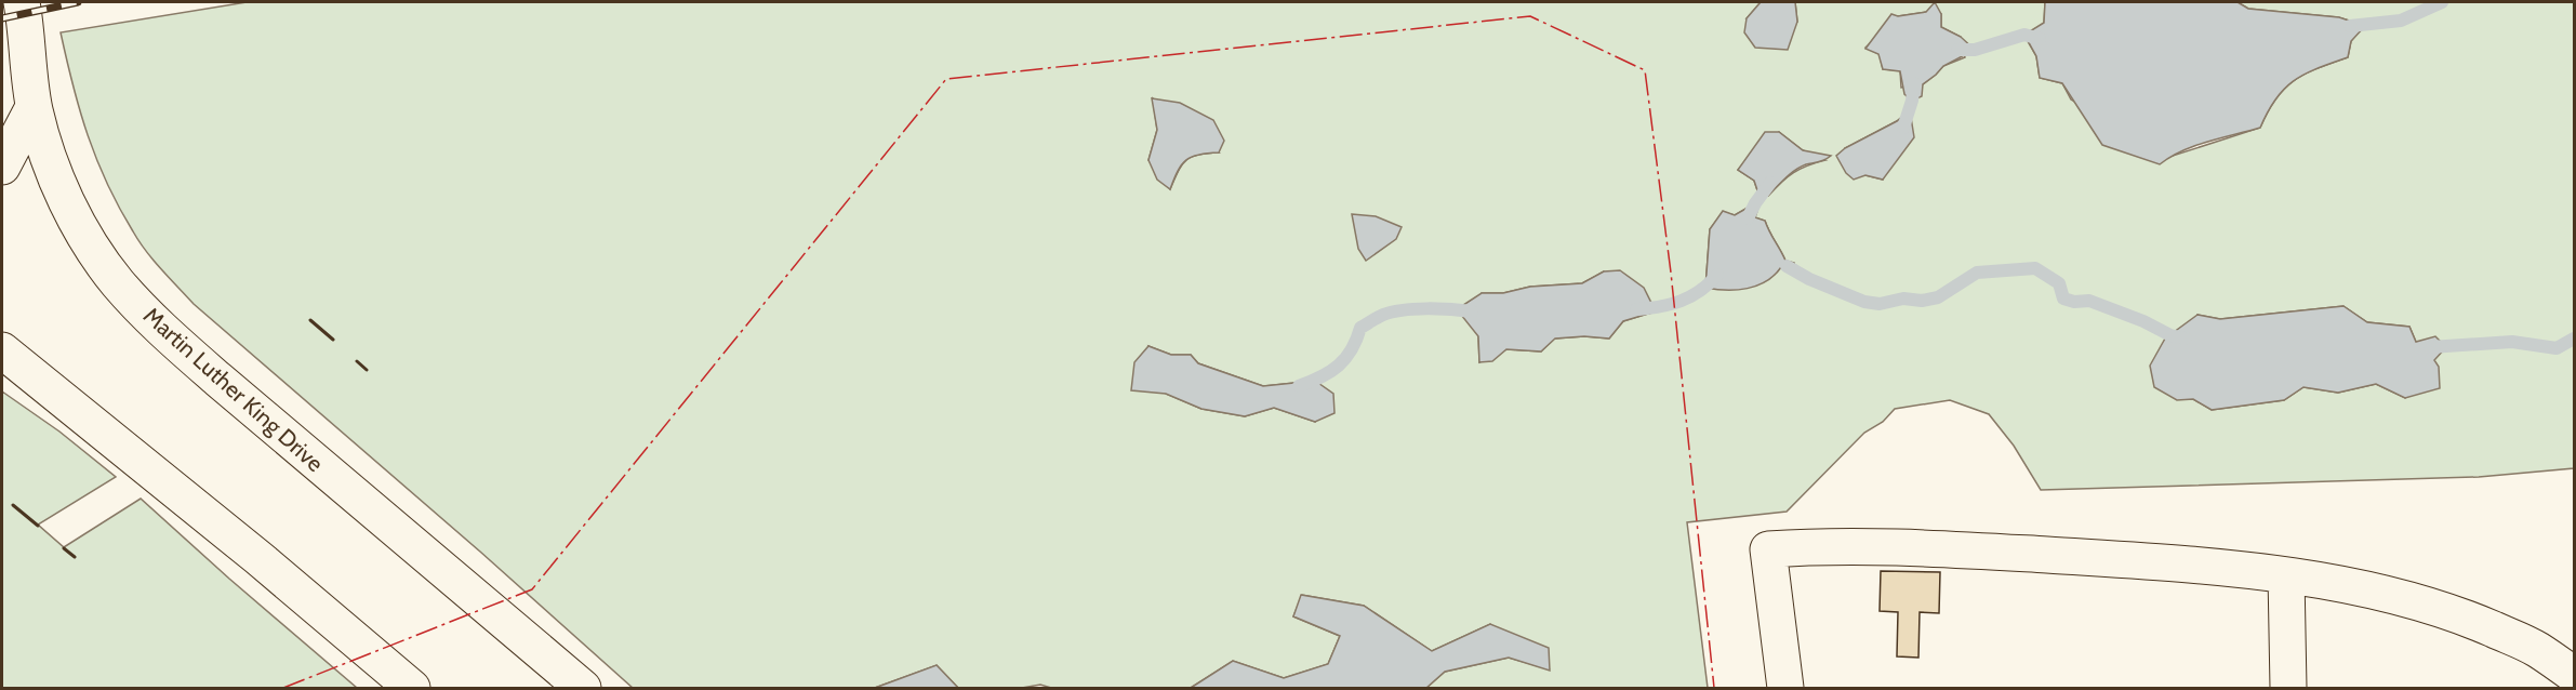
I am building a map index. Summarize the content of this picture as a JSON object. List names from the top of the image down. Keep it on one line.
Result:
{"streets":{"main road":["Martin Luther King Drive"]}}
